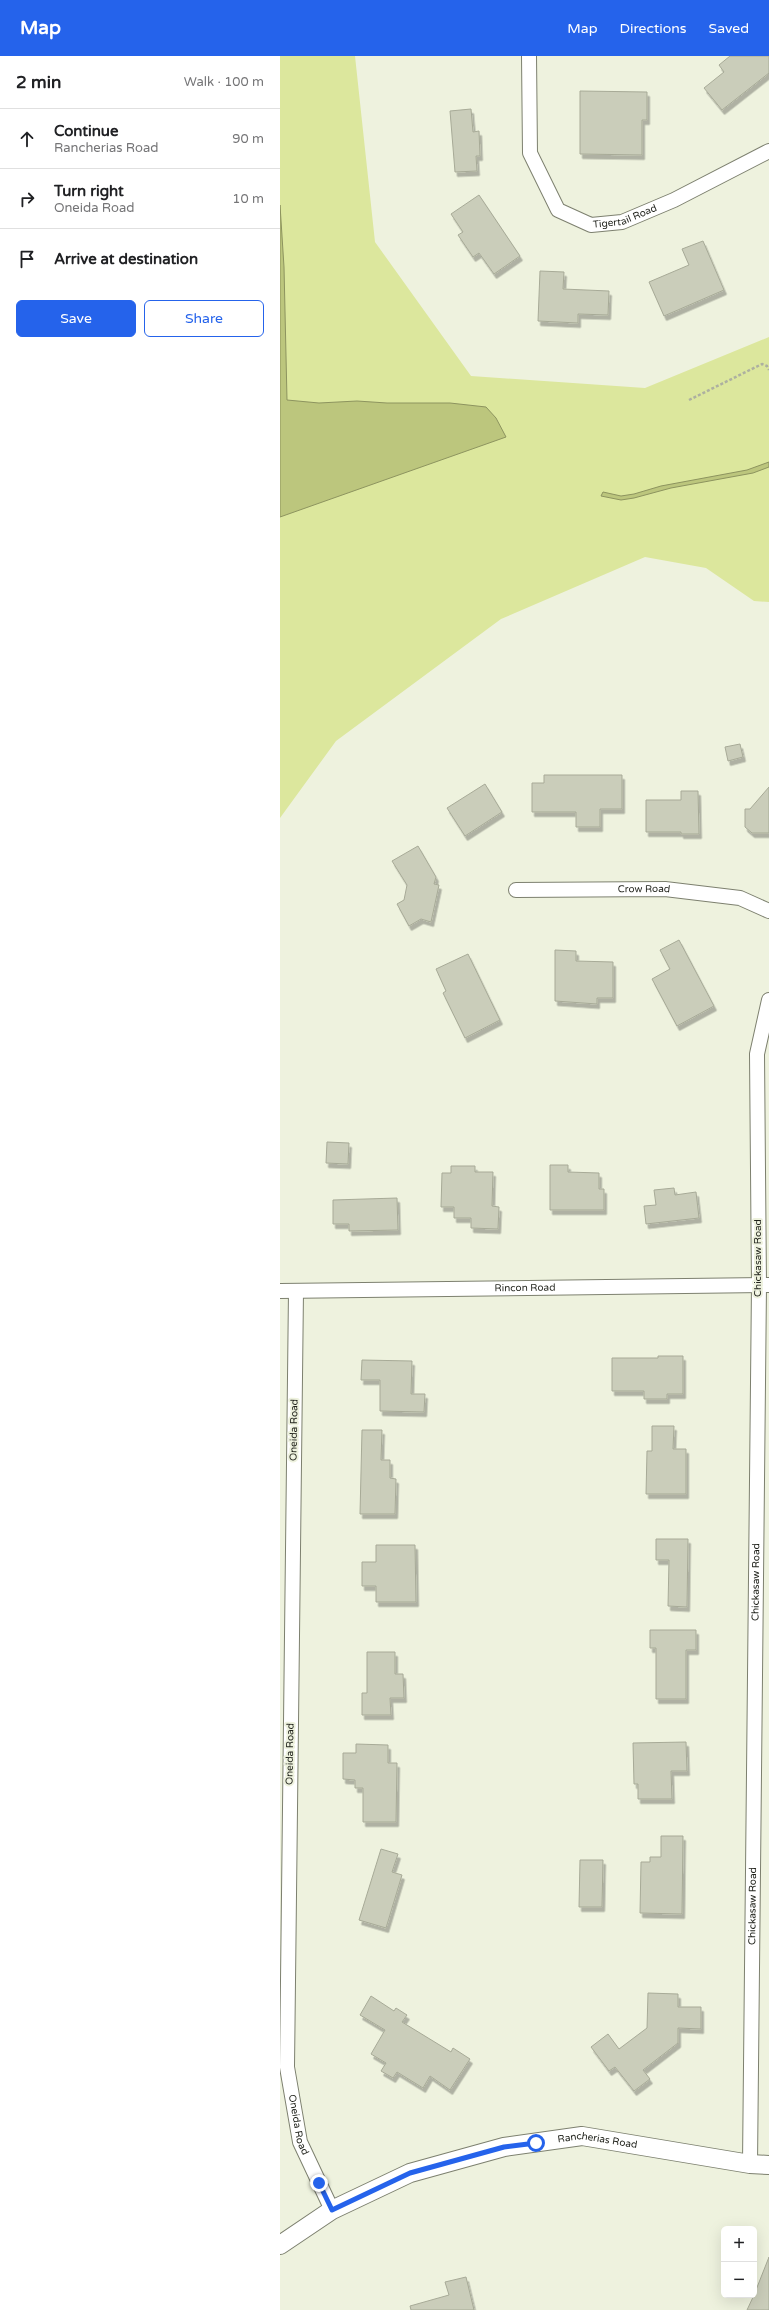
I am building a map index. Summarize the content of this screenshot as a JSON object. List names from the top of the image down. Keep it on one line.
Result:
{"streets":{"street":["Tigertail Road","Crow Road","Chickasaw Road","Rincon Road","Oneida Road","Rancherias Road"]},"crossings":[["Chickasaw Road","Rincon Road"],["Chickasaw Road","Rancherias Road"],["Rincon Road","Oneida Road"],["Oneida Road","Rancherias Road"]],"page":{"header":"Map","nav":["Map","Directions","Saved"],"heading":["2 min","Walk · 100 m"],"list":[["Continue","Rancherias Road","90 m"],["Turn right","Oneida Road","10 m"],"Arrive at destination"],"buttons":["Save","Share"],"map_buttons":["+","−"]}}
